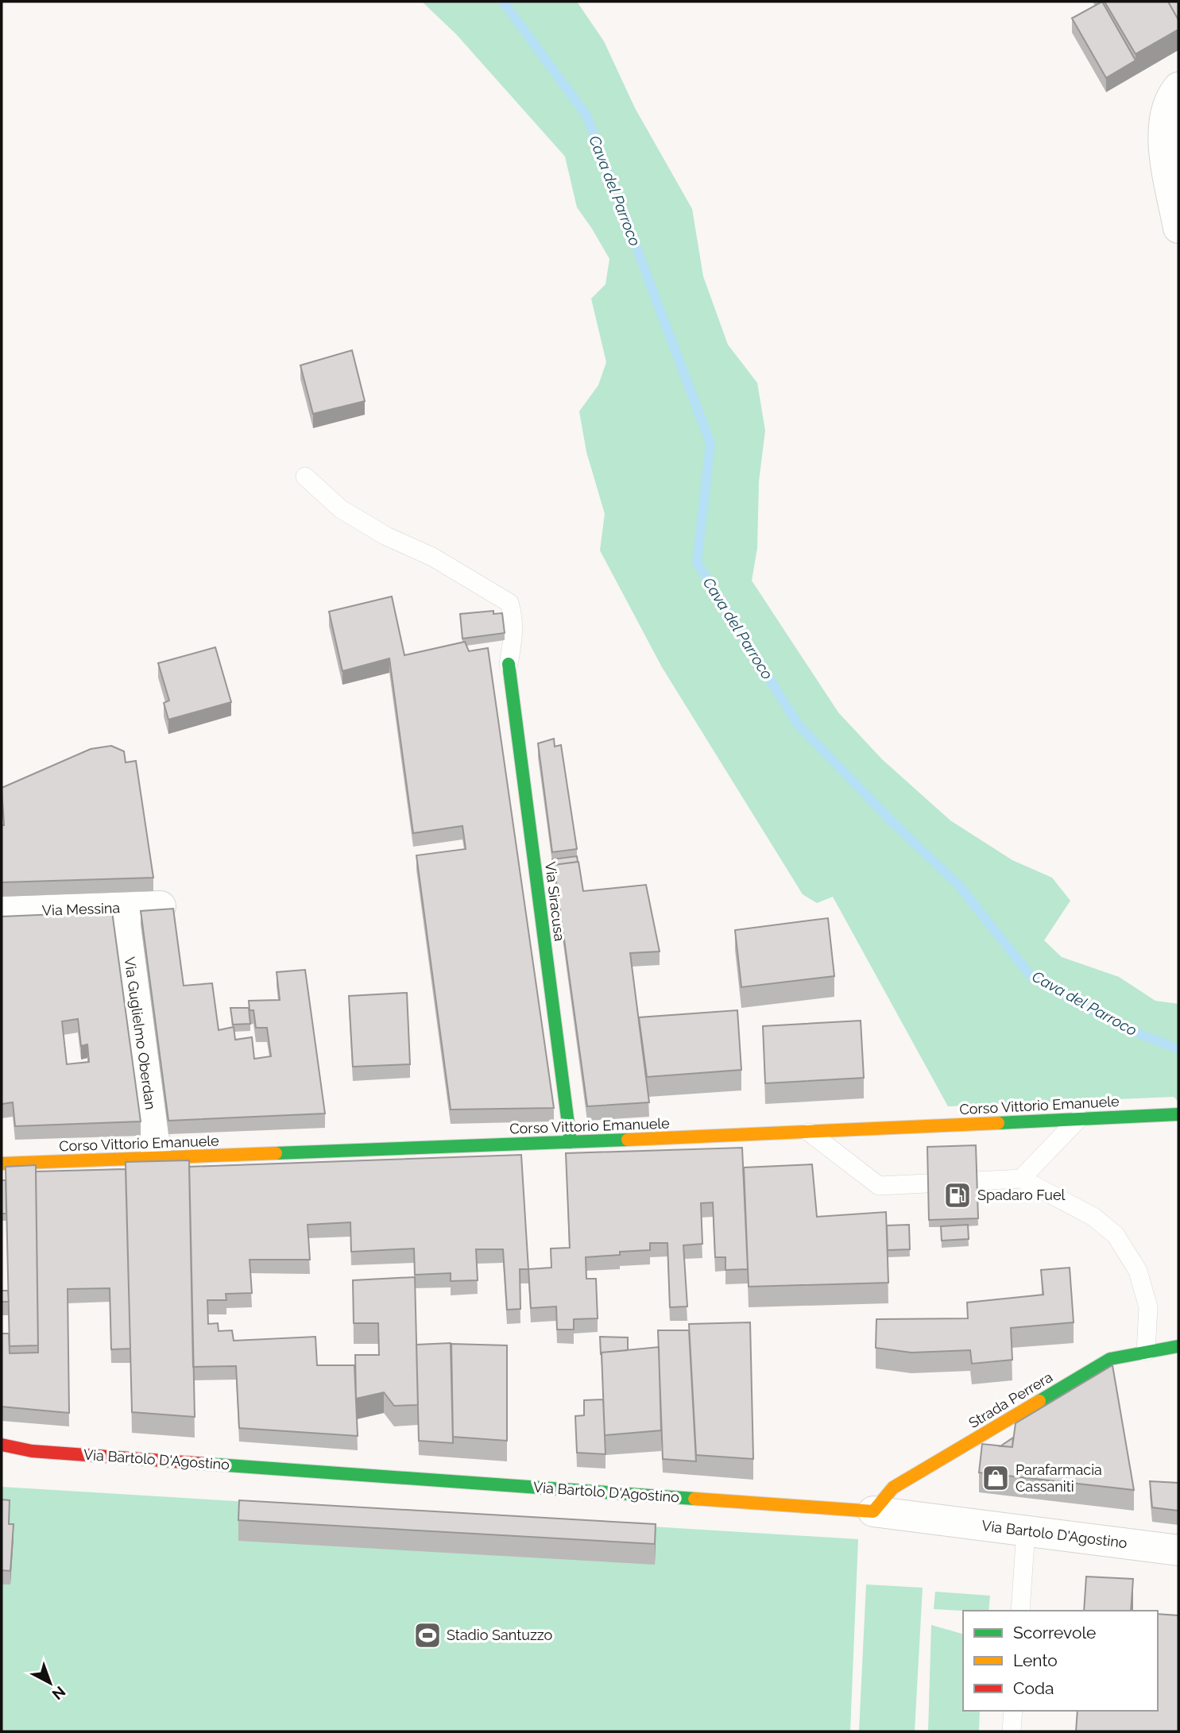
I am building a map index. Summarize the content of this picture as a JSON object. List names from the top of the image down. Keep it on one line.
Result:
{"streets":{"main road":["Via Siracusa","Corso Vittorio Emanuele","Strada Perrera","Via Bartolo D'Agostino"],"street":["Via Messina","Via Guglielmo Oberdan"]},"crossings":[["Via Siracusa","Corso Vittorio Emanuele"],["Via Messina","Via Guglielmo Oberdan"],["Via Guglielmo Oberdan","Corso Vittorio Emanuele"],["Strada Perrera","Via Bartolo D'Agostino"]],"water":["Cava del Parroco"],"places":{"fuel station":["Spadaro Fuel"],"shop":["Parafarmacia Cassaniti"],"sports":["Stadio Santuzzo"]},"legend":["Scorrevole","Lento","Coda"],"north":"bottom right"}
